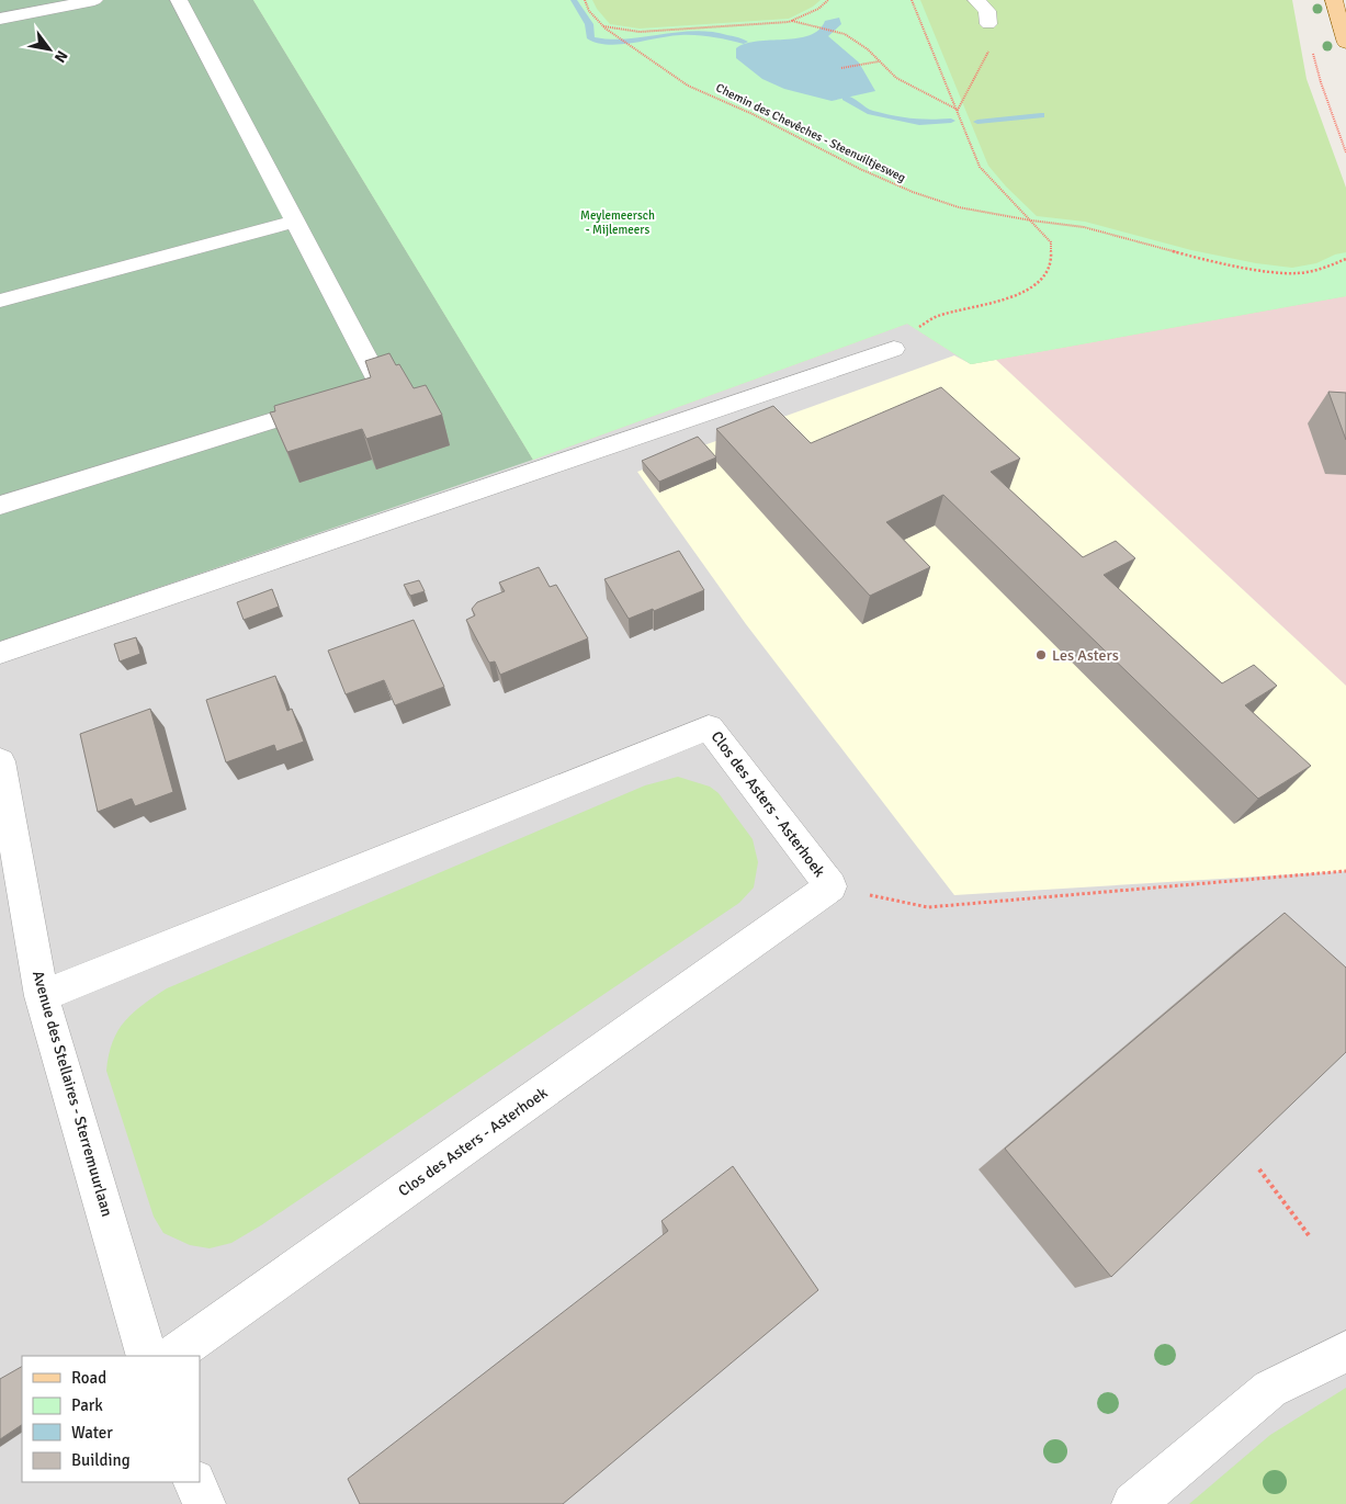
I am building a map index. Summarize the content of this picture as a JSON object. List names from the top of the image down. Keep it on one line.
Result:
{"streets":{"street":["Clos des Asters - Asterhoek","Avenue des Stellaires - Sterremuurlaan"],"path":["Chemin des Chevêches - Steenuiltjesweg"]},"crossings":[["Clos des Asters - Asterhoek","Avenue des Stellaires - Sterremuurlaan"]],"parks":["Meylemeersch - Mijlemeers"],"places":["Les Asters"],"legend":["Road","Park","Water","Building"],"north":"bottom right"}
